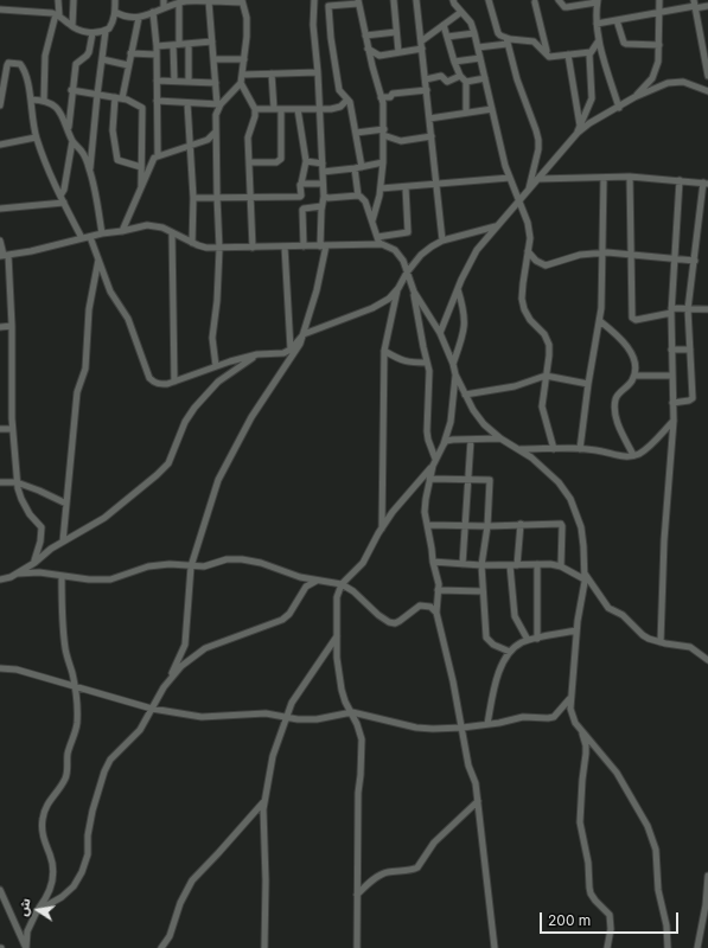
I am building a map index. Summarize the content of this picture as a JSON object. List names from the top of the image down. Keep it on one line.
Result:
{"scale_bar":"200 m","north":"left"}
